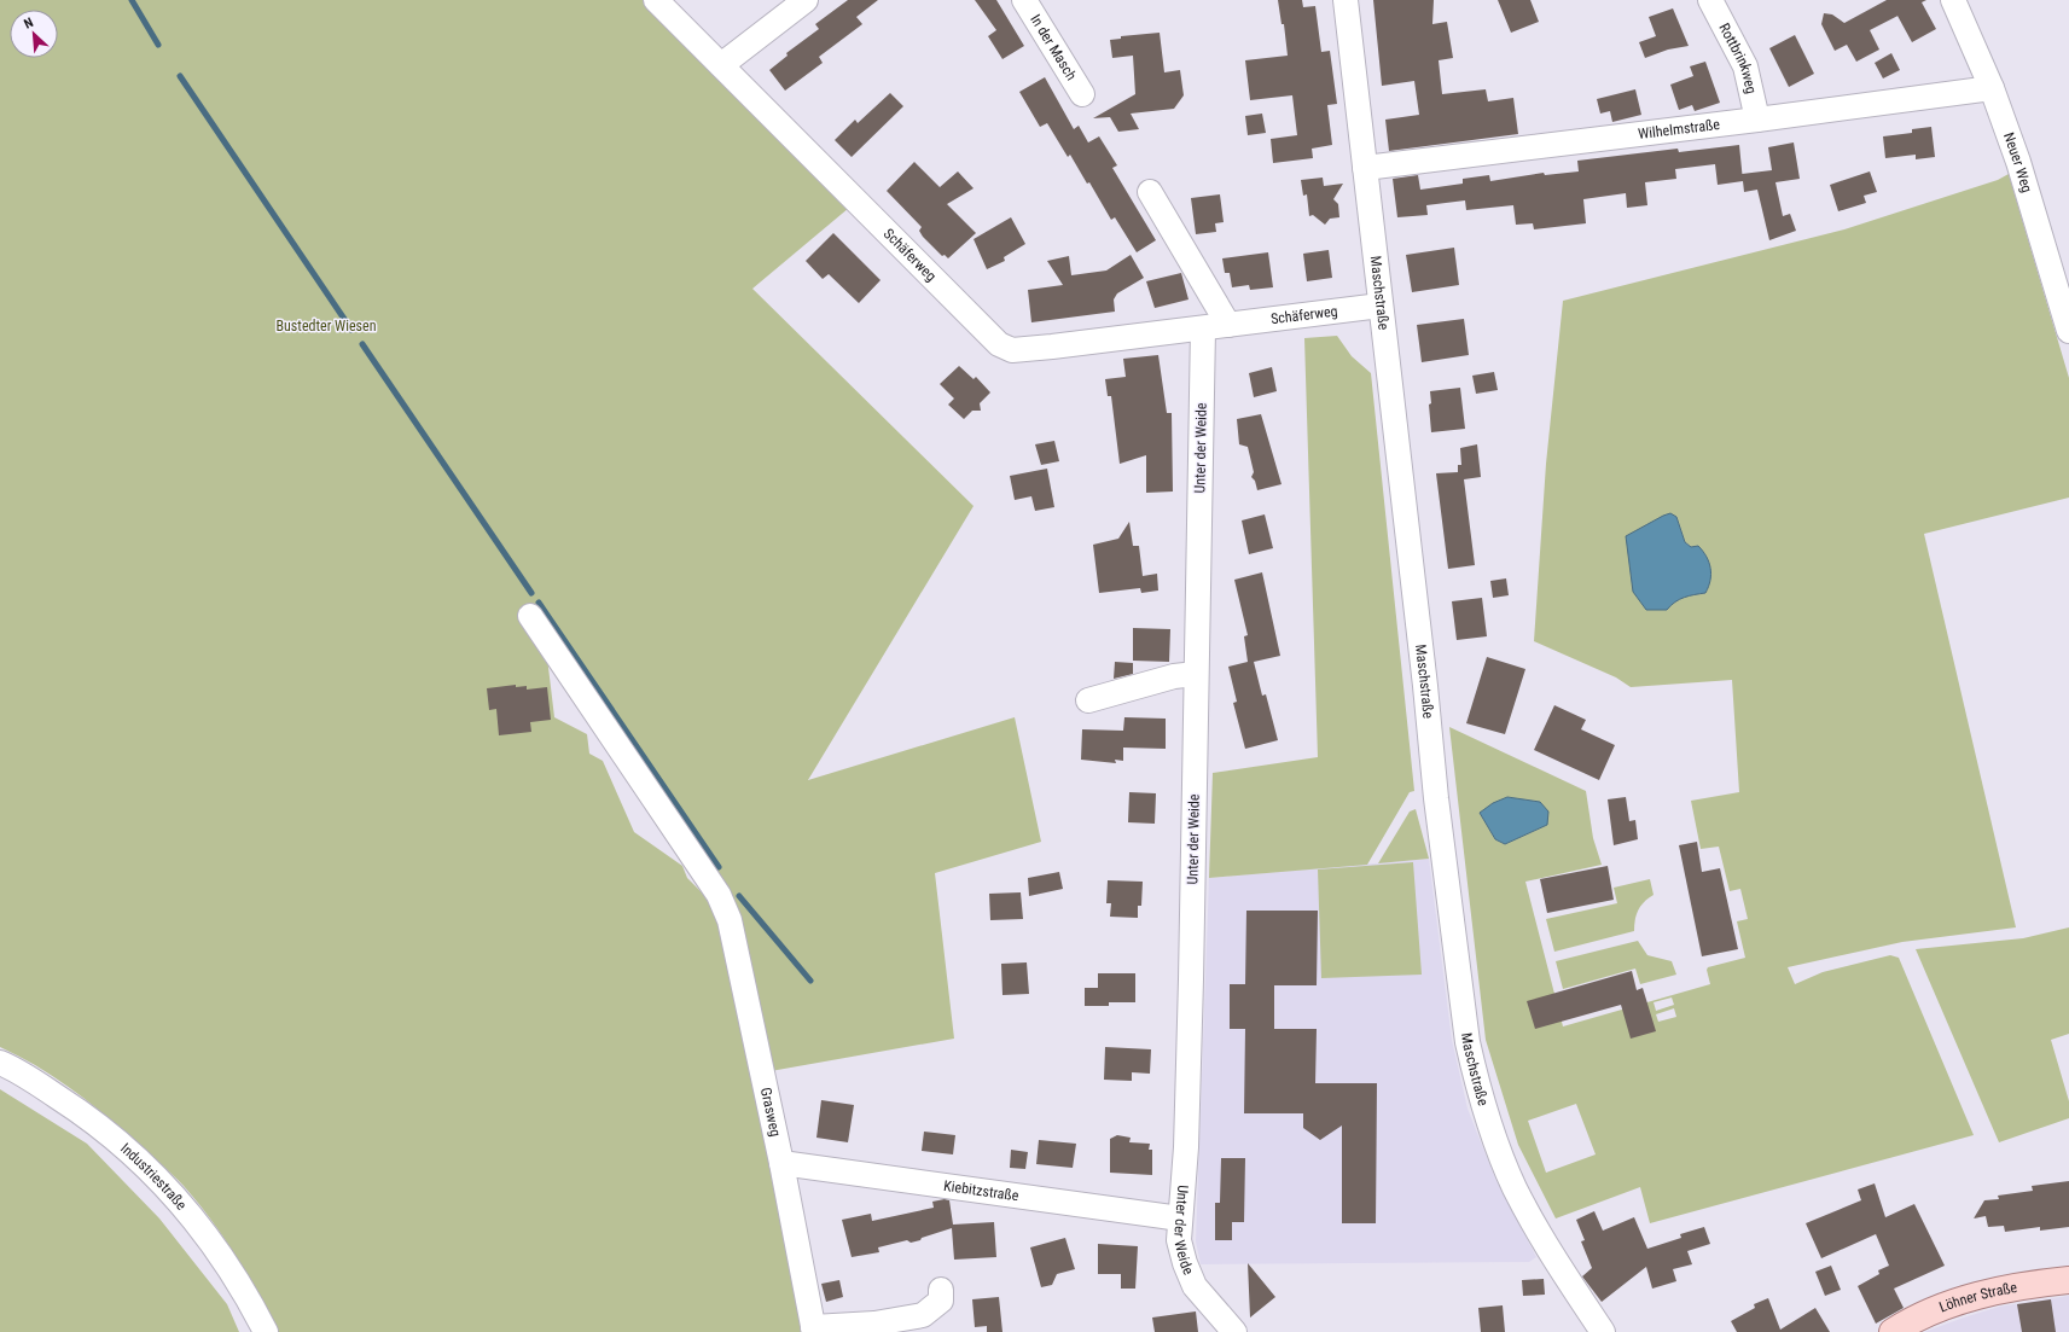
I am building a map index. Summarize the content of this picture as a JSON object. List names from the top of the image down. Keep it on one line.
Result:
{"streets":{"main road":["Löhner Straße"],"street":["In der Masch","Rottbrinkweg","Wilhelmstraße","Neuer Weg","Schäferweg","Maschstraße","Unter der Weide","Grasweg","Industriestraße","Kiebitzstraße"]},"crossings":[["Rottbrinkweg","Wilhelmstraße"],["Wilhelmstraße","Neuer Weg"],["Wilhelmstraße","Maschstraße"],["Schäferweg","Maschstraße"],["Schäferweg","Unter der Weide"],["Unter der Weide","Kiebitzstraße"],["Grasweg","Kiebitzstraße"]],"parks":["Bustedter Wiesen"],"north":"top left"}
